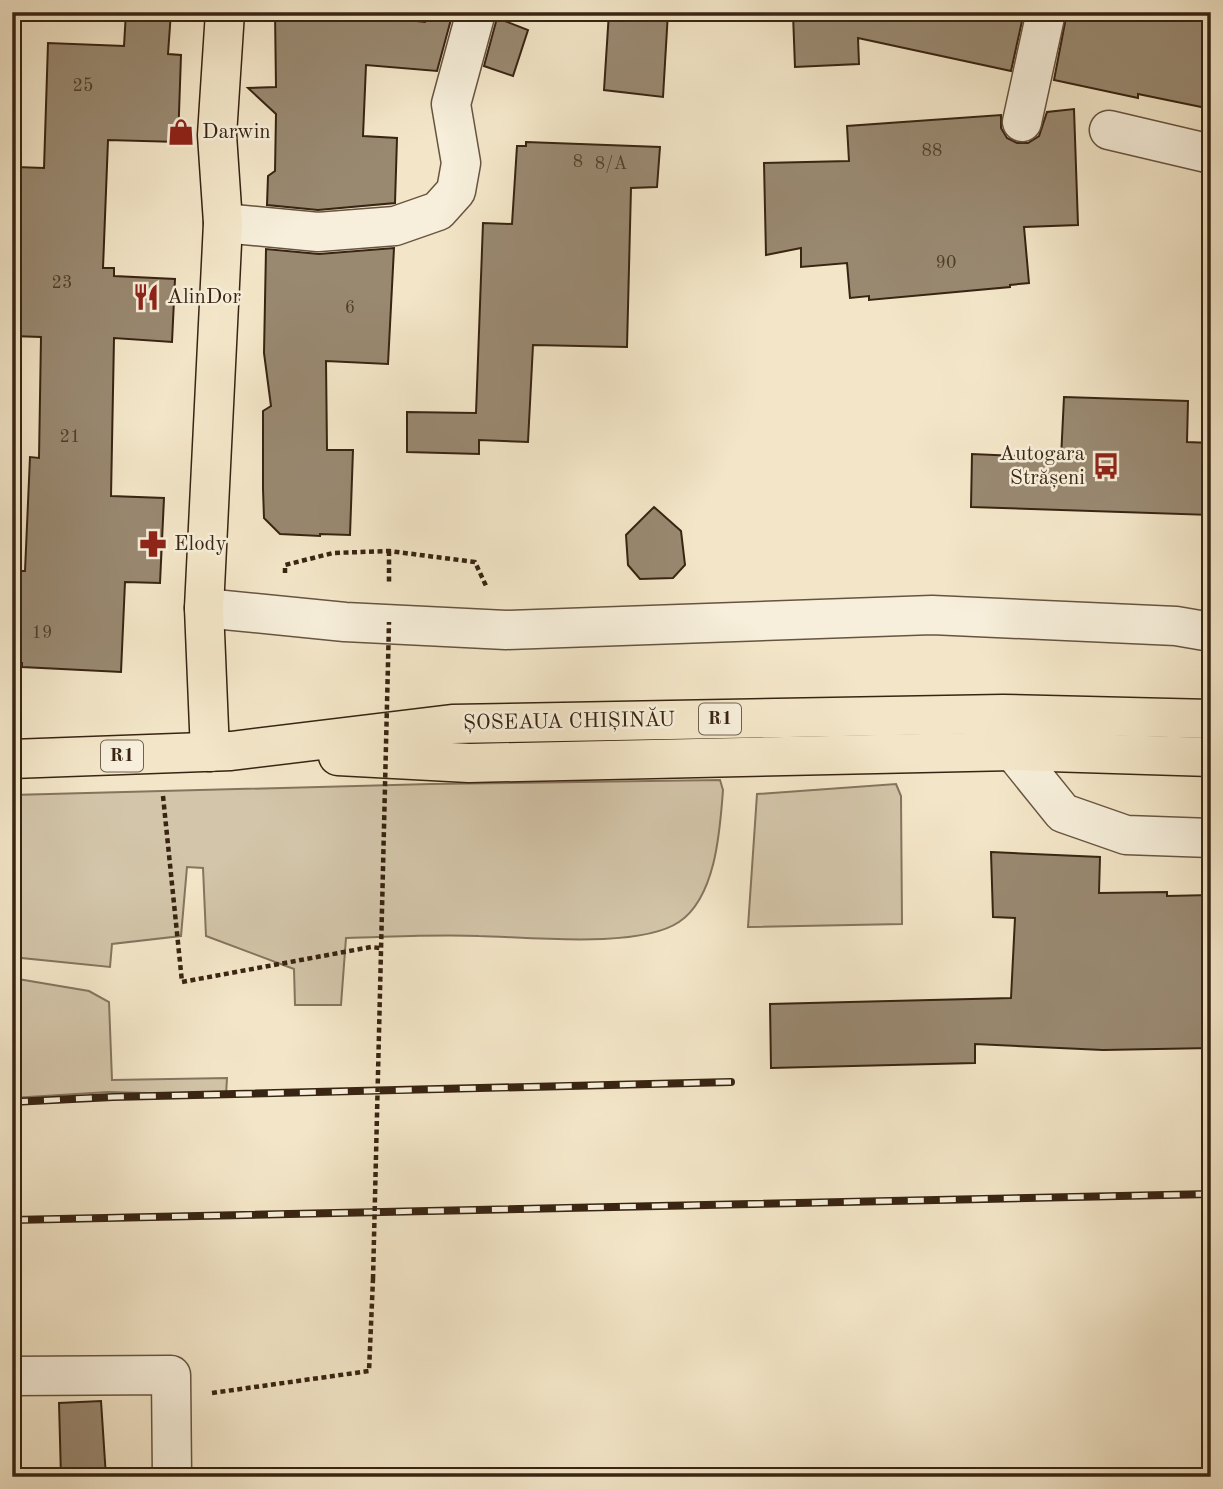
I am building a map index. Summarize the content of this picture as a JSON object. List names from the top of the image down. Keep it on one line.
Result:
{"streets":{"main road":["R1","ȘOSEAUA CHIȘINĂU"]},"places":{"shop":["Darwin"],"restaurant":["AlinDor"],"bus stop":["Autogara Strășeni"],"pharmacy":["Elody"]},"house_numbers":["25","88","8","8/A","90","23","6","21","19"]}
